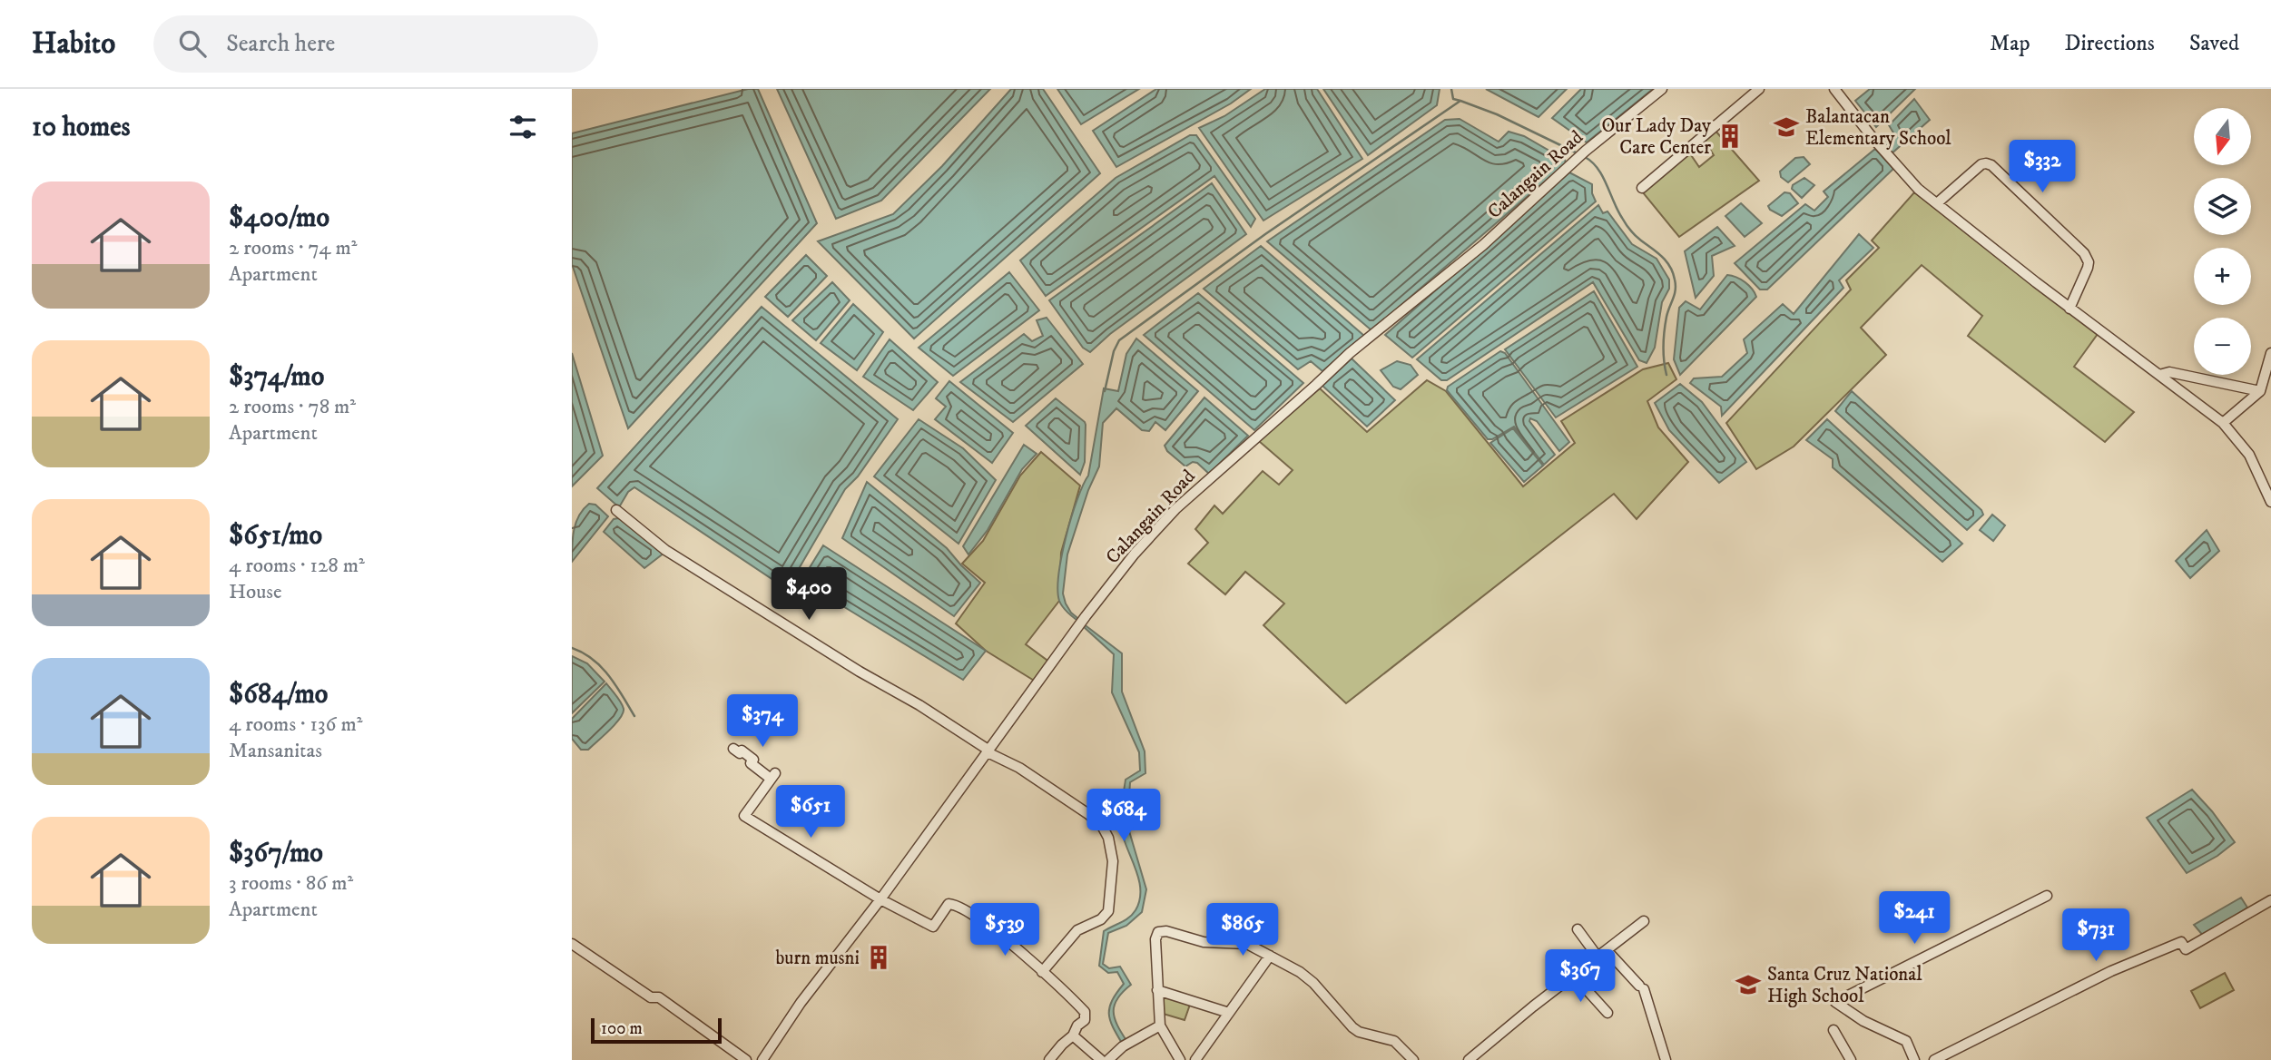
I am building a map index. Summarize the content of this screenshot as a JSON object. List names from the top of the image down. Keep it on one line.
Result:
{"streets":{"street":["Calangain Road"]},"places":{"school or university":["Balantacan Elementary School","Santa Cruz National High School"],"building":["Our Lady Day Care Center","burn musni"]},"scale_bar":"100 m","north":"bottom","page":{"header":"Habito","search":"Search here","nav":["Map","Directions","Saved"],"heading":"10 homes","map_buttons":["+","−"],"price":["$332","$400","$374","$651","$684","$241","$539","$865","$731","$367"],"list":[{"name":"$400/mo","note":"2 rooms · 74 m² · Apartment"},{"name":"$374/mo","note":"2 rooms · 78 m² · Apartment"},{"name":"$651/mo","note":"4 rooms · 128 m² · House"},{"name":"$684/mo","note":"4 rooms · 136 m² · Mansanitas"},{"name":"$367/mo","note":"3 rooms · 86 m² · Apartment"}],"scale":"100 m"}}
